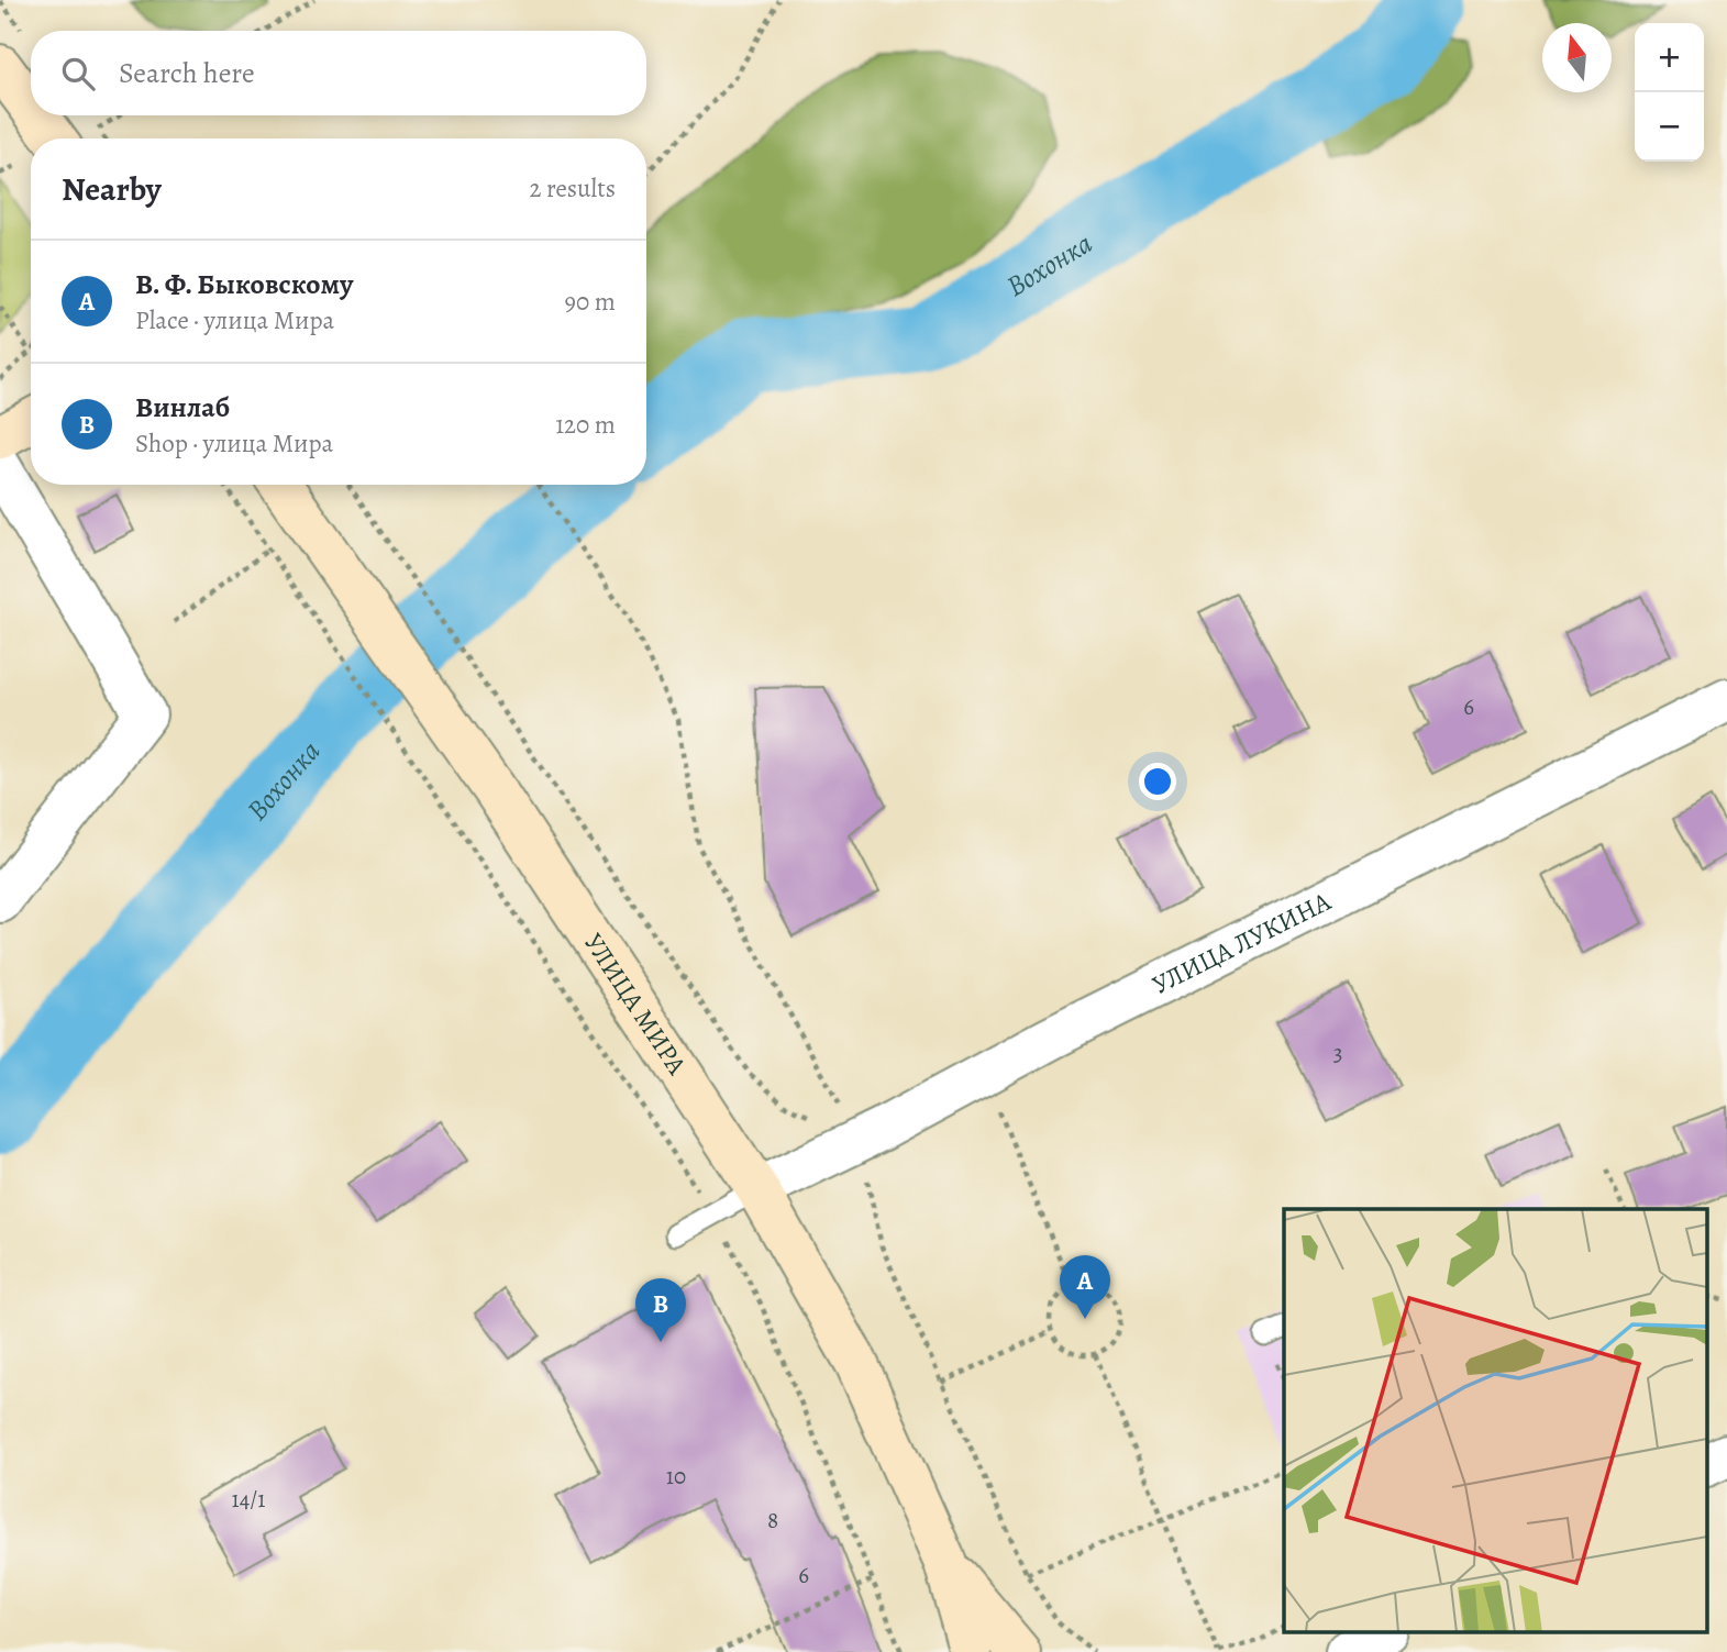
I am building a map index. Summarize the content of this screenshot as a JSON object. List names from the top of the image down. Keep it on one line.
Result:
{"streets":{"main road":["УЛИЦА МИРА"],"street":["УЛИЦА ЛУКИНА"]},"crossings":[["УЛИЦА ЛУКИНА","УЛИЦА МИРА"]],"water":["Вохонка"],"house_numbers":["6","3","10","14/1","8","6"],"north":"top","page":{"map_buttons":["+","−"],"search":"Search here","heading":["Nearby","2 results"],"list":[{"mark":"A","name":"В. Ф. Быковскому","note":"Place · улица Мира","value":"90 m"},{"mark":"B","name":"Винлаб","note":"Shop · улица Мира","value":"120 m"}],"pins":["A","B"]}}
